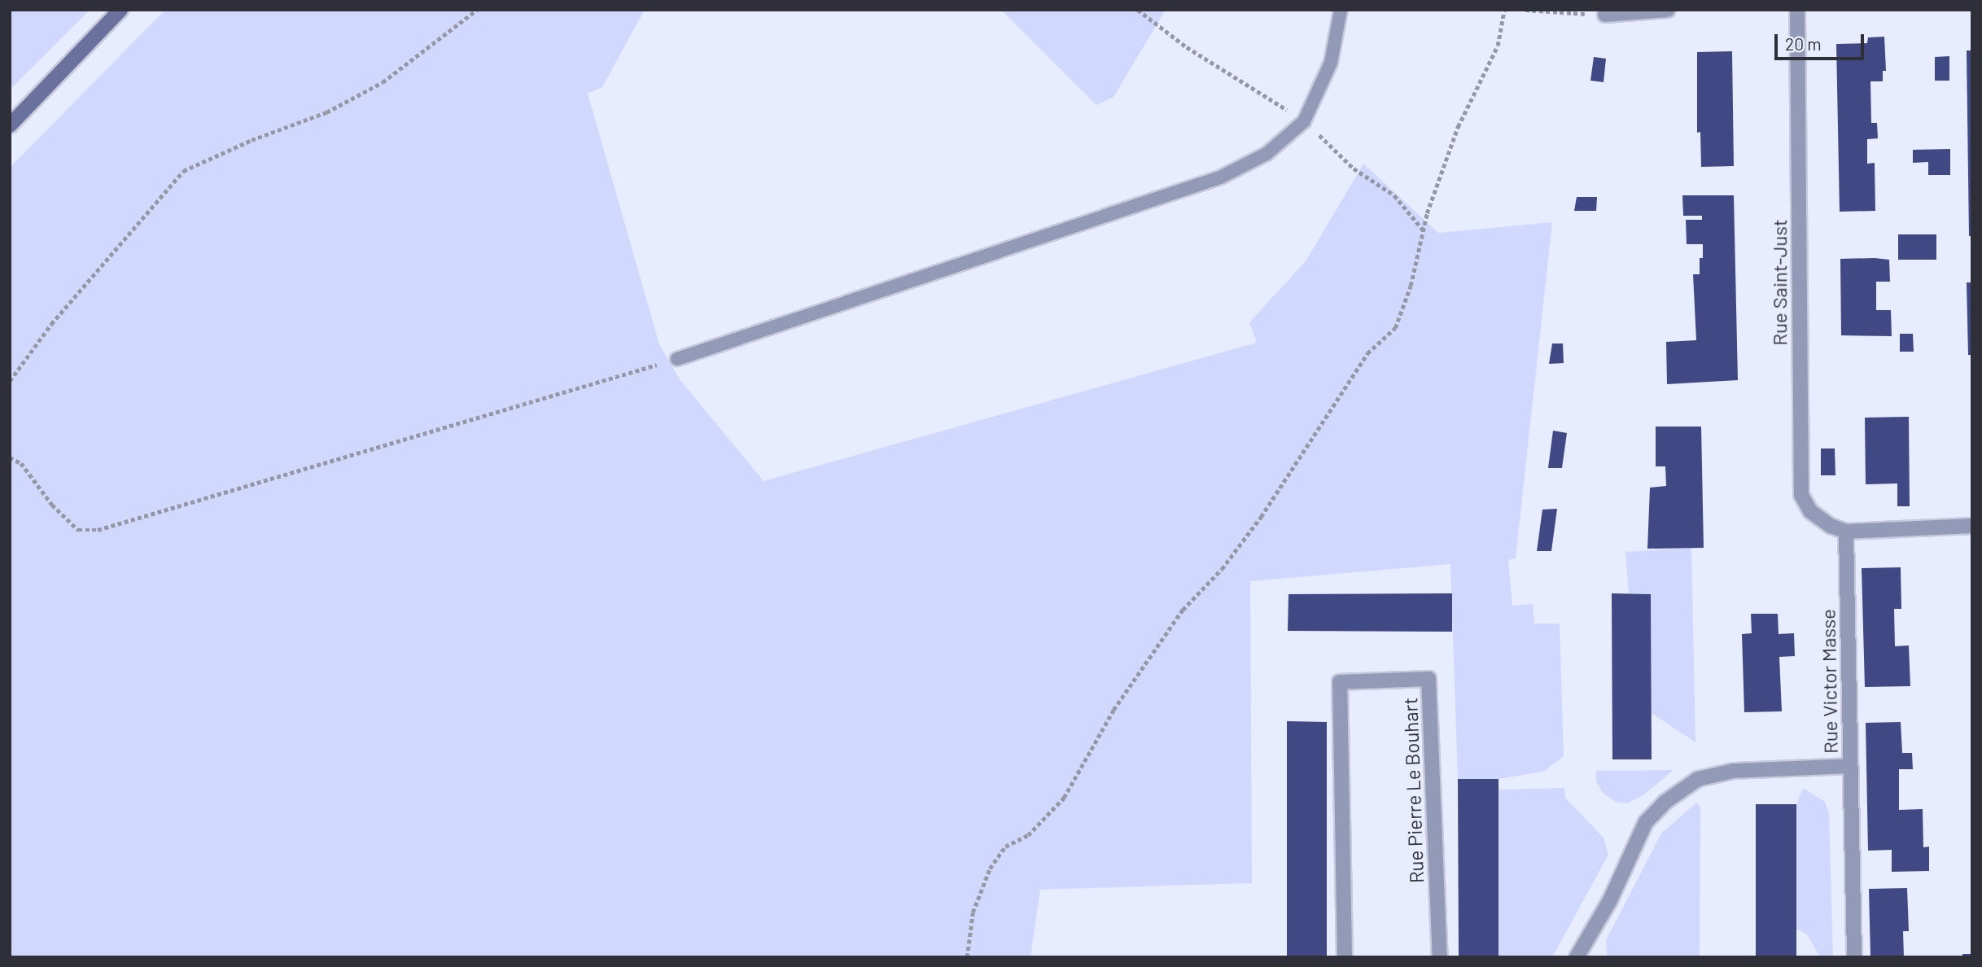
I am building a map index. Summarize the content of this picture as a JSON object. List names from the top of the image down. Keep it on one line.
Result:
{"streets":{"street":["Rue Saint-Just","Rue Victor Masse","Rue Pierre Le Bouhart"]},"crossings":[["Rue Saint-Just","Rue Victor Masse"]],"scale_bar":"20 m"}
